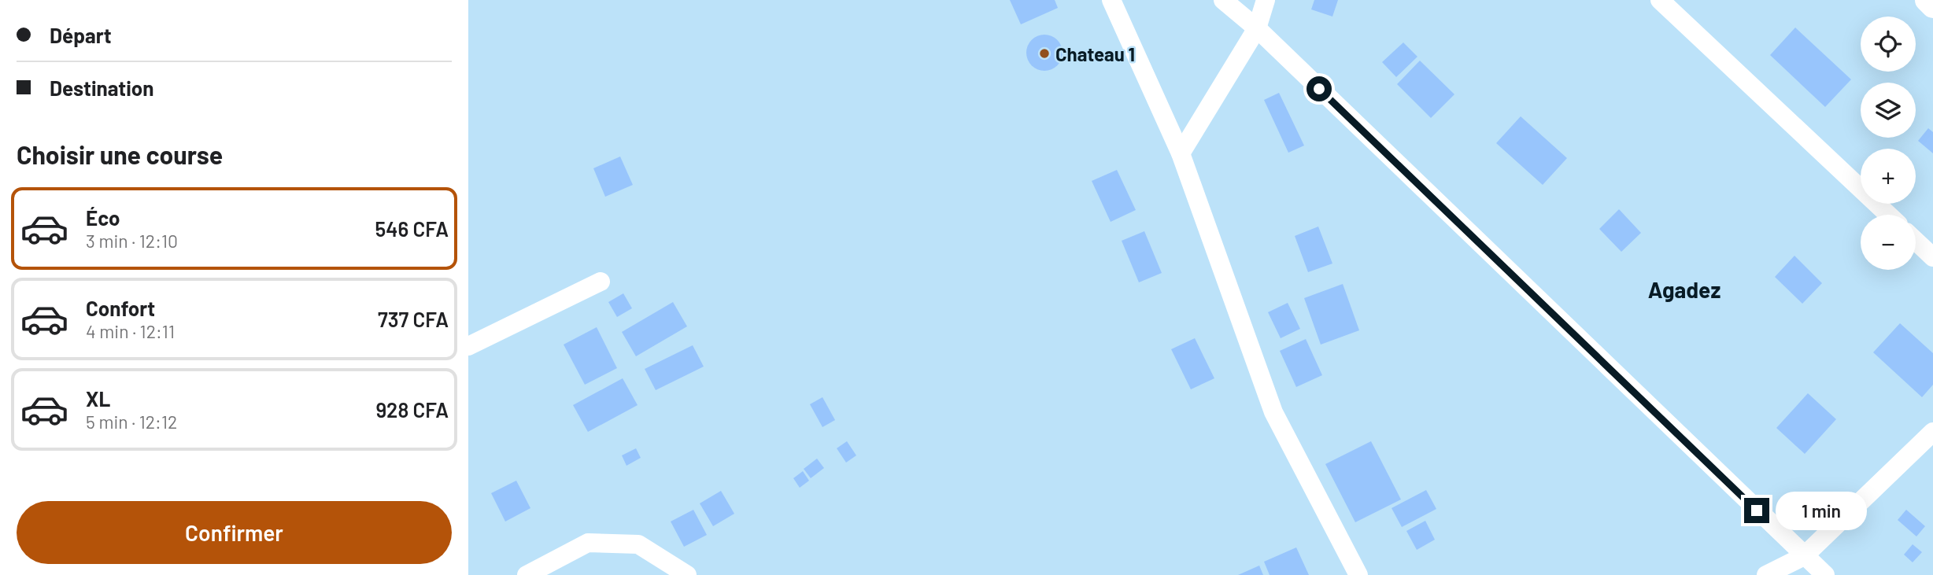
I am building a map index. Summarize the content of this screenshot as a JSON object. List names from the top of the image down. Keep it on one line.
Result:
{"districts":["Agadez"],"places":["Chateau 1"],"page":{"banner":["Départ","Destination"],"map_buttons":["+","−"],"heading":"Choisir une course","list":[{"name":"Éco","note":"3 min · 12:10","value":"546 CFA"},{"name":"Confort","note":"4 min · 12:11","value":"737 CFA"},{"name":"XL","note":"5 min · 12:12","value":"928 CFA"}],"buttons":"Confirmer","bubble":"1 min"}}
